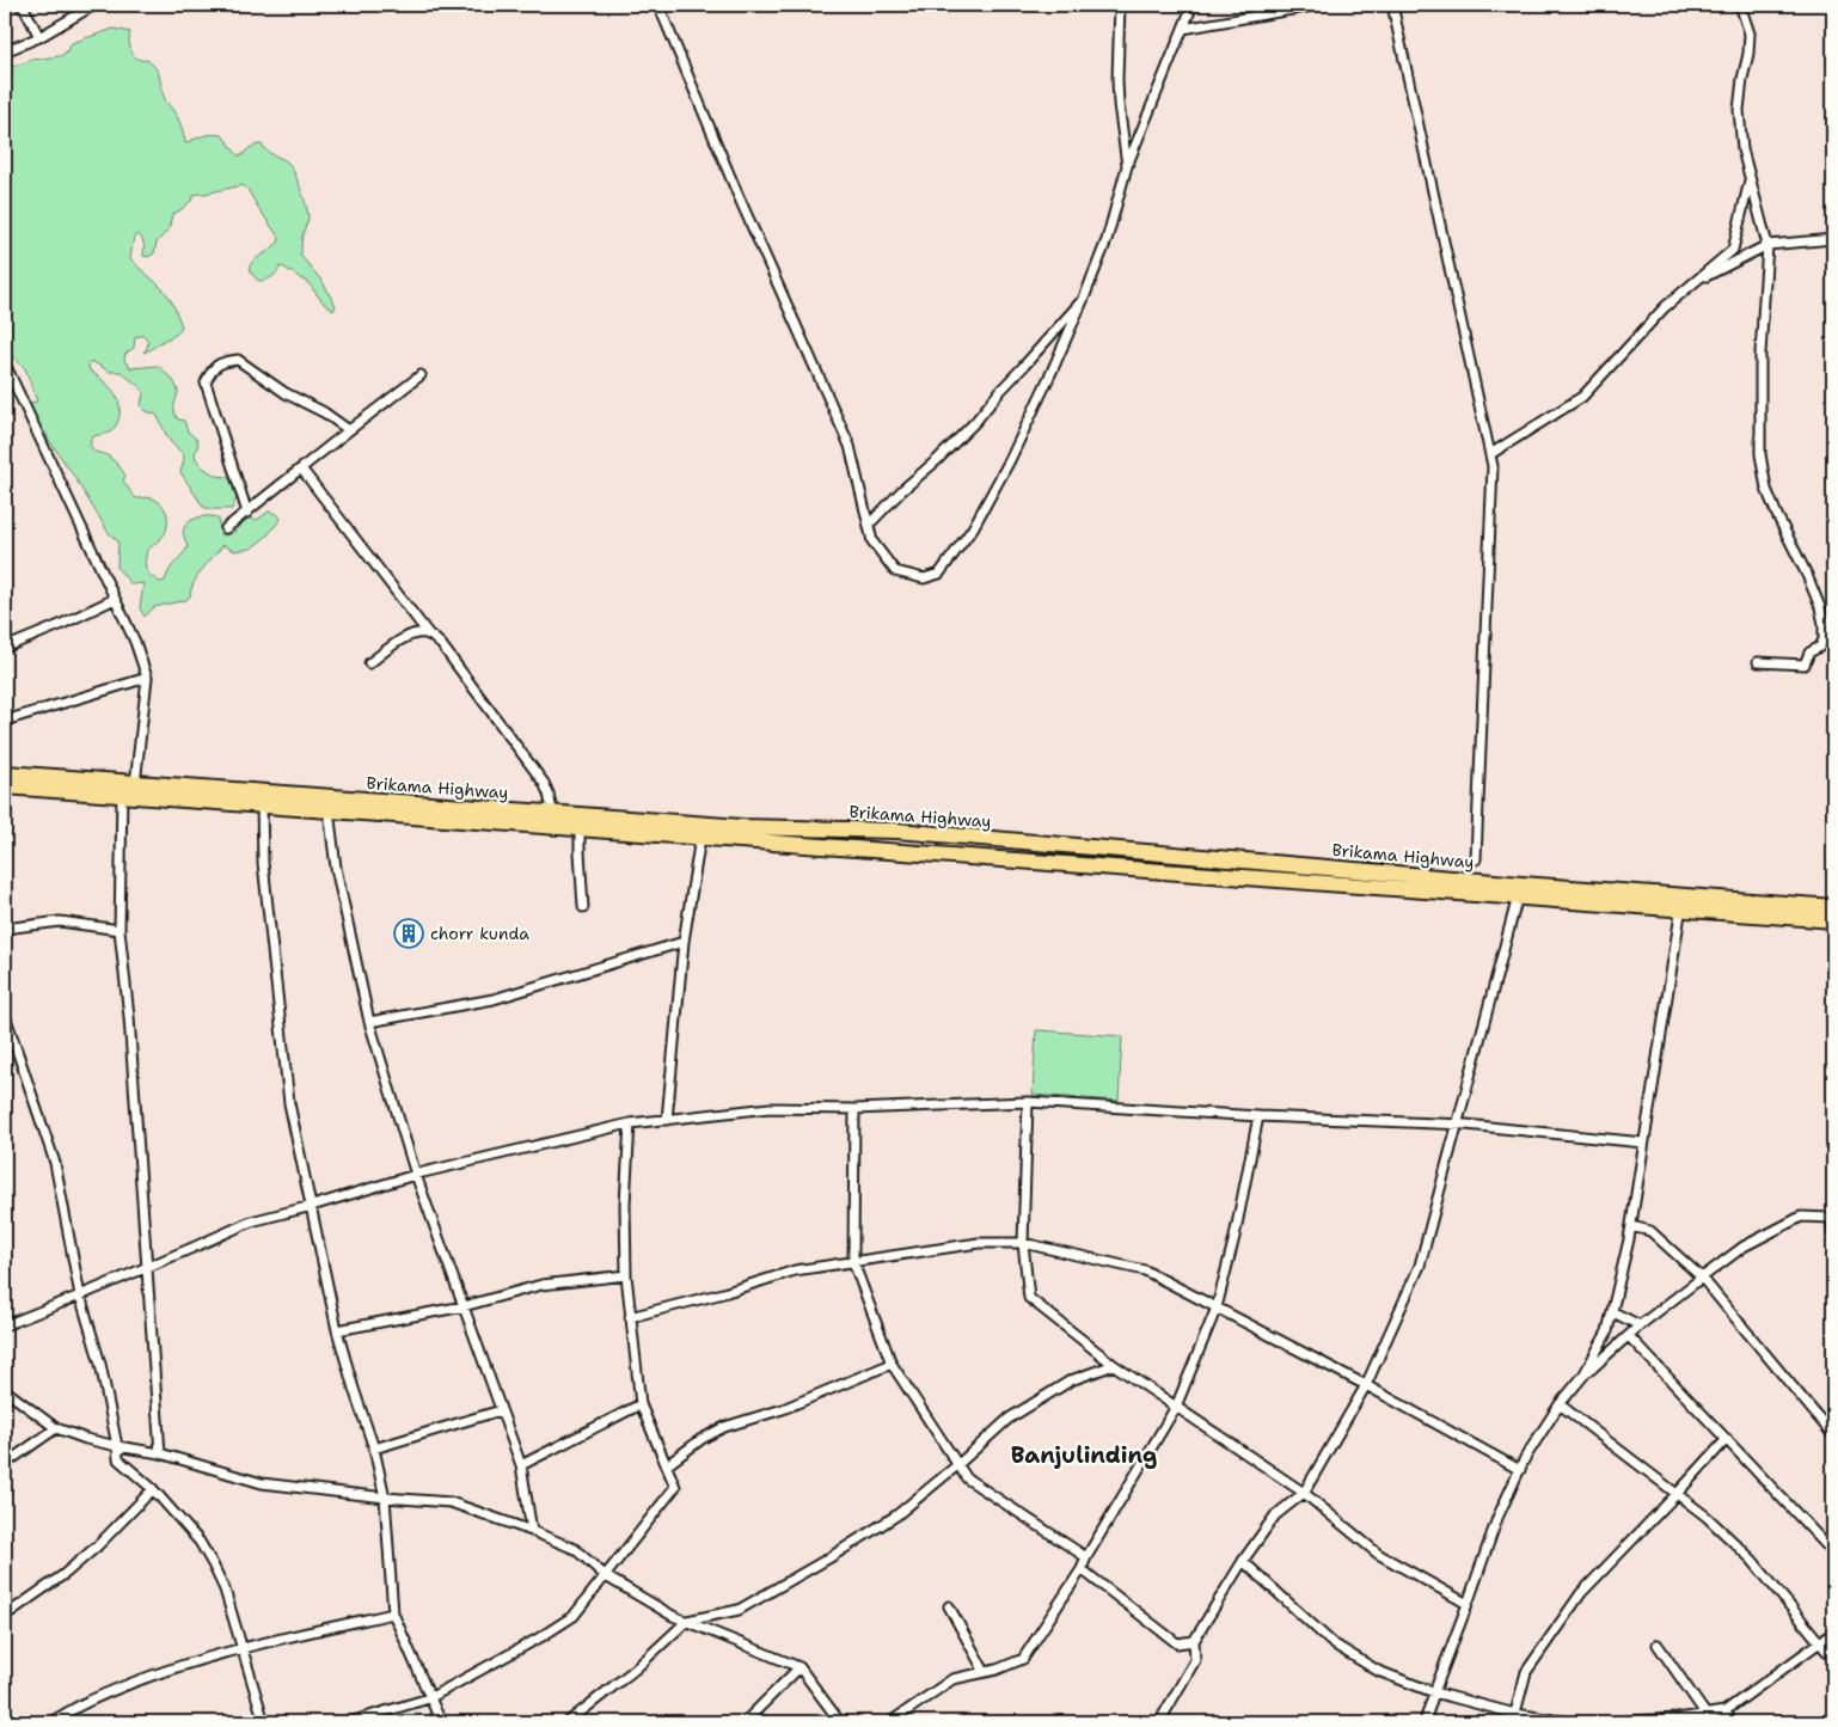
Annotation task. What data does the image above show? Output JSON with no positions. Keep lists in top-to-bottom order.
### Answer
{
  "streets": {
    "highway": ["Brikama Highway"]
  },
  "districts": ["Banjulinding"],
  "places": {
    "building": ["chorr kunda"]
  }
}
